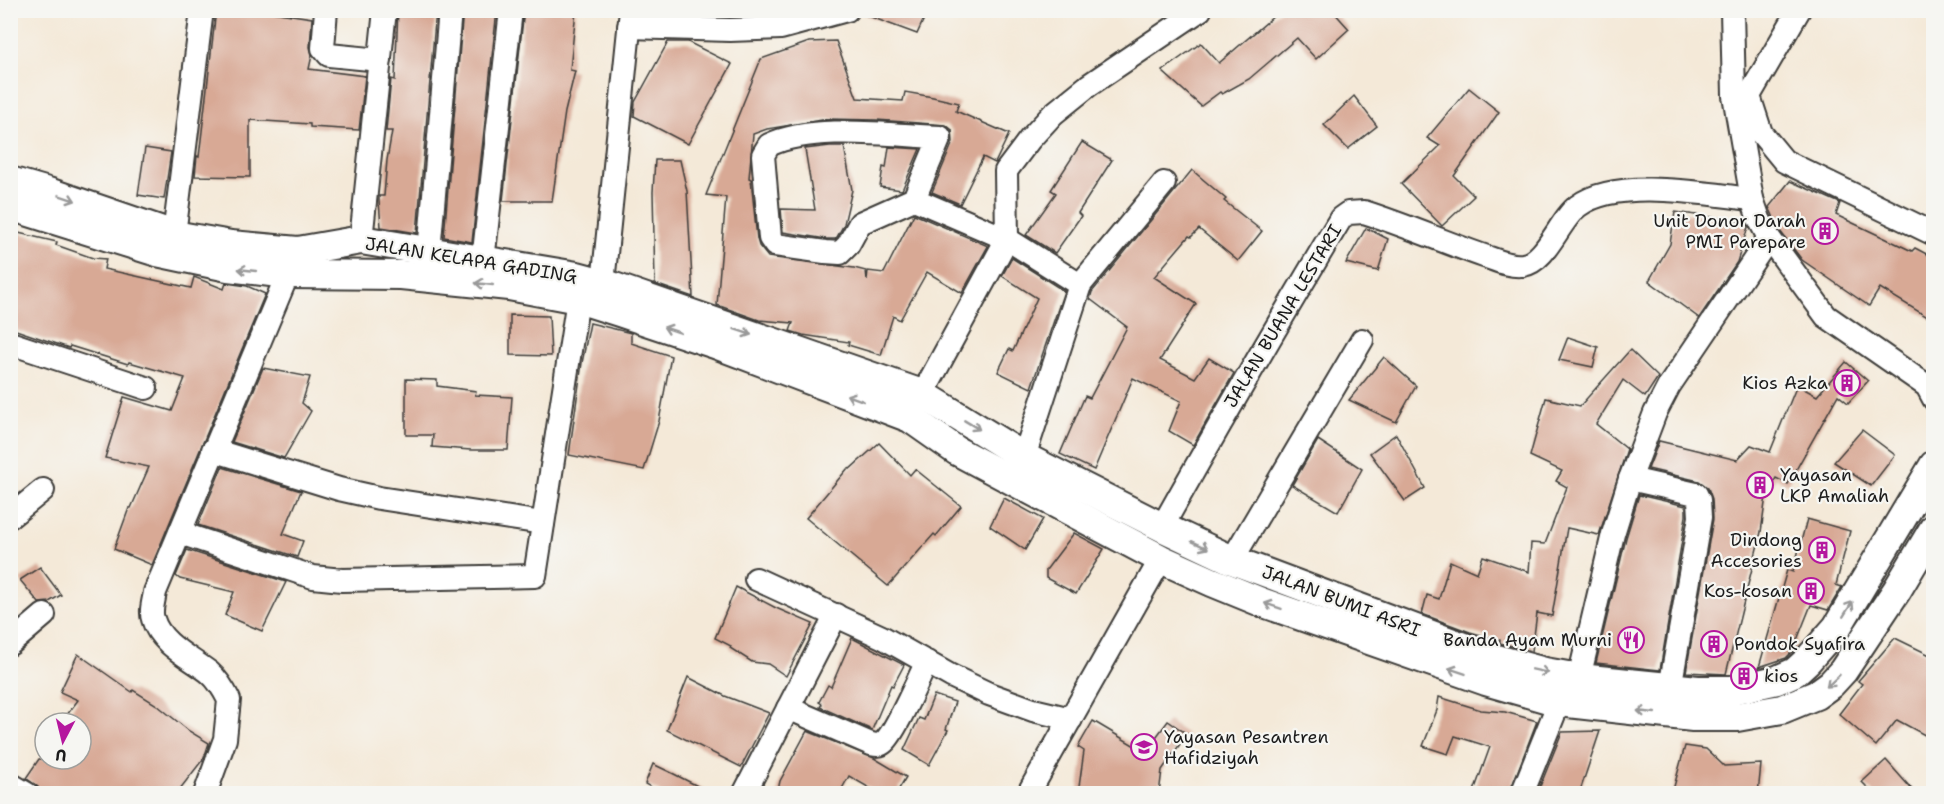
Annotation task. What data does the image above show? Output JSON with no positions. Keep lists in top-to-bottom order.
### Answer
{
  "streets": {
    "street": ["JALAN KELAPA GADING", "JALAN BUANA LESTARI", "JALAN BUMI ASRI"]
  },
  "crossings": [
    ["JALAN KELAPA GADING", "JALAN BUMI ASRI"],
    ["JALAN BUANA LESTARI", "JALAN BUMI ASRI"]
  ],
  "places": {
    "building": [
      "Unit Donor Darah PMI Parepare",
      "Kios Azka",
      "Yayasan LKP Amaliah",
      "Dindong Accesories",
      "Kos-kosan",
      "Pondok Syafira",
      "kios"
    ],
    "restaurant": ["Banda Ayam Murni"],
    "school or university": ["Yayasan Pesantren Hafidziyah"]
  },
  "north": "bottom"
}
